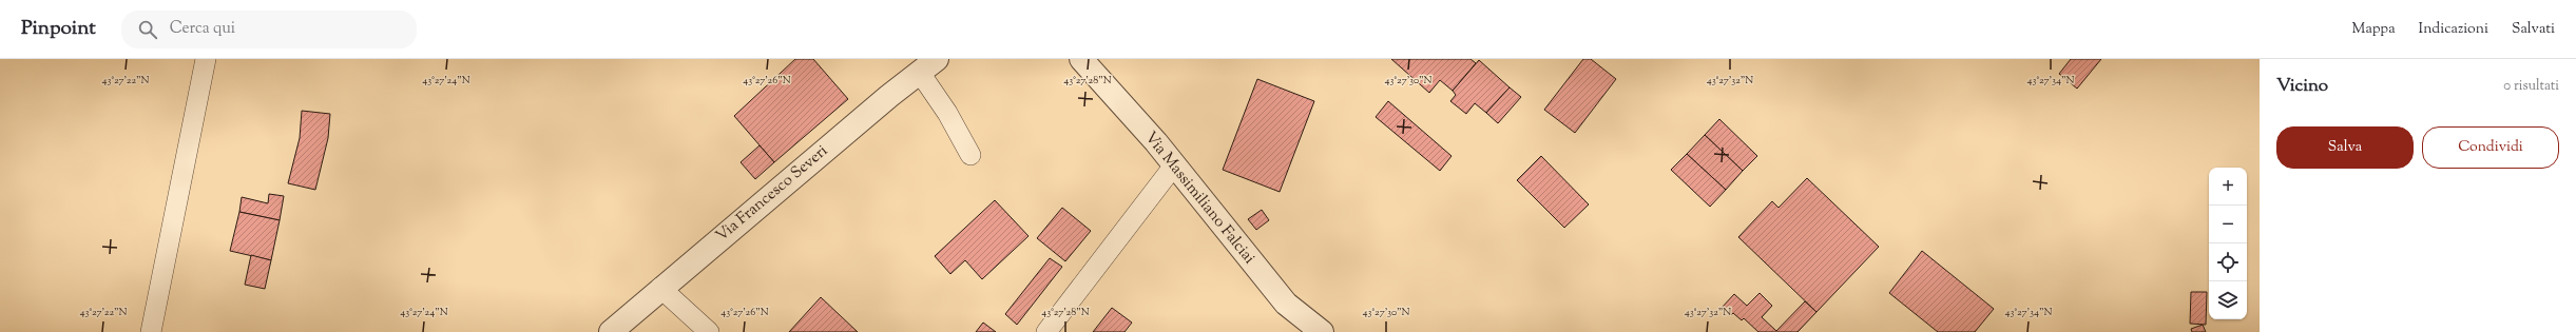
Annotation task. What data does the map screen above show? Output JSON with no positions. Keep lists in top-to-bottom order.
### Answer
{
  "streets": {
    "street": ["Via Francesco Severi", "Via Massimiliano Falciai"]
  },
  "page": {
    "header": "Pinpoint",
    "search": "Cerca qui",
    "nav": ["Mappa", "Indicazioni", "Salvati"],
    "heading": ["Vicino", "0 risultati"],
    "buttons": ["Salva", "Condividi"],
    "map_buttons": ["+", "−"]
  },
  "coordinates": [
    "43°27'22\"N",
    "43°27'24\"N",
    "43°27'26\"N",
    "43°27'28\"N",
    "43°27'30\"N",
    "43°27'32\"N",
    "43°27'34\"N"
  ]
}
